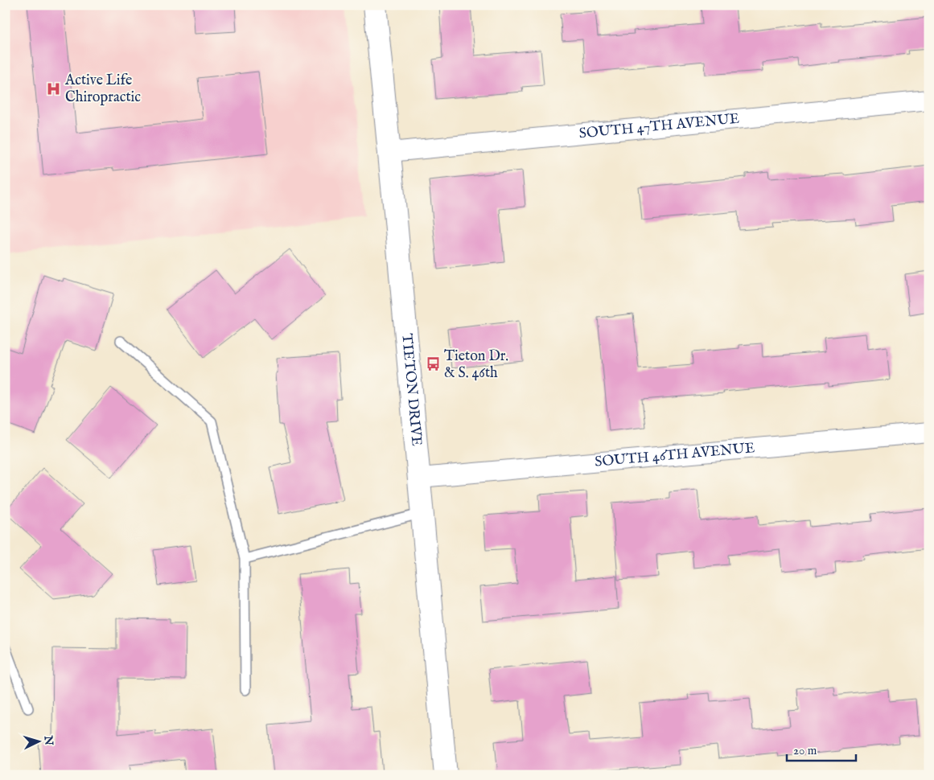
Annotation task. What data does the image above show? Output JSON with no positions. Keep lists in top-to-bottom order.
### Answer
{
  "streets": {
    "main road": ["TIETON DRIVE"],
    "street": ["SOUTH 47TH AVENUE", "SOUTH 46TH AVENUE"]
  },
  "crossings": [
    ["SOUTH 47TH AVENUE", "TIETON DRIVE"],
    ["TIETON DRIVE", "SOUTH 46TH AVENUE"]
  ],
  "places": {
    "hospital": ["Active Life Chiropractic"],
    "bus stop": ["Tieton Dr. & S. 46th"]
  },
  "scale_bar": "20 m",
  "north": "right"
}
